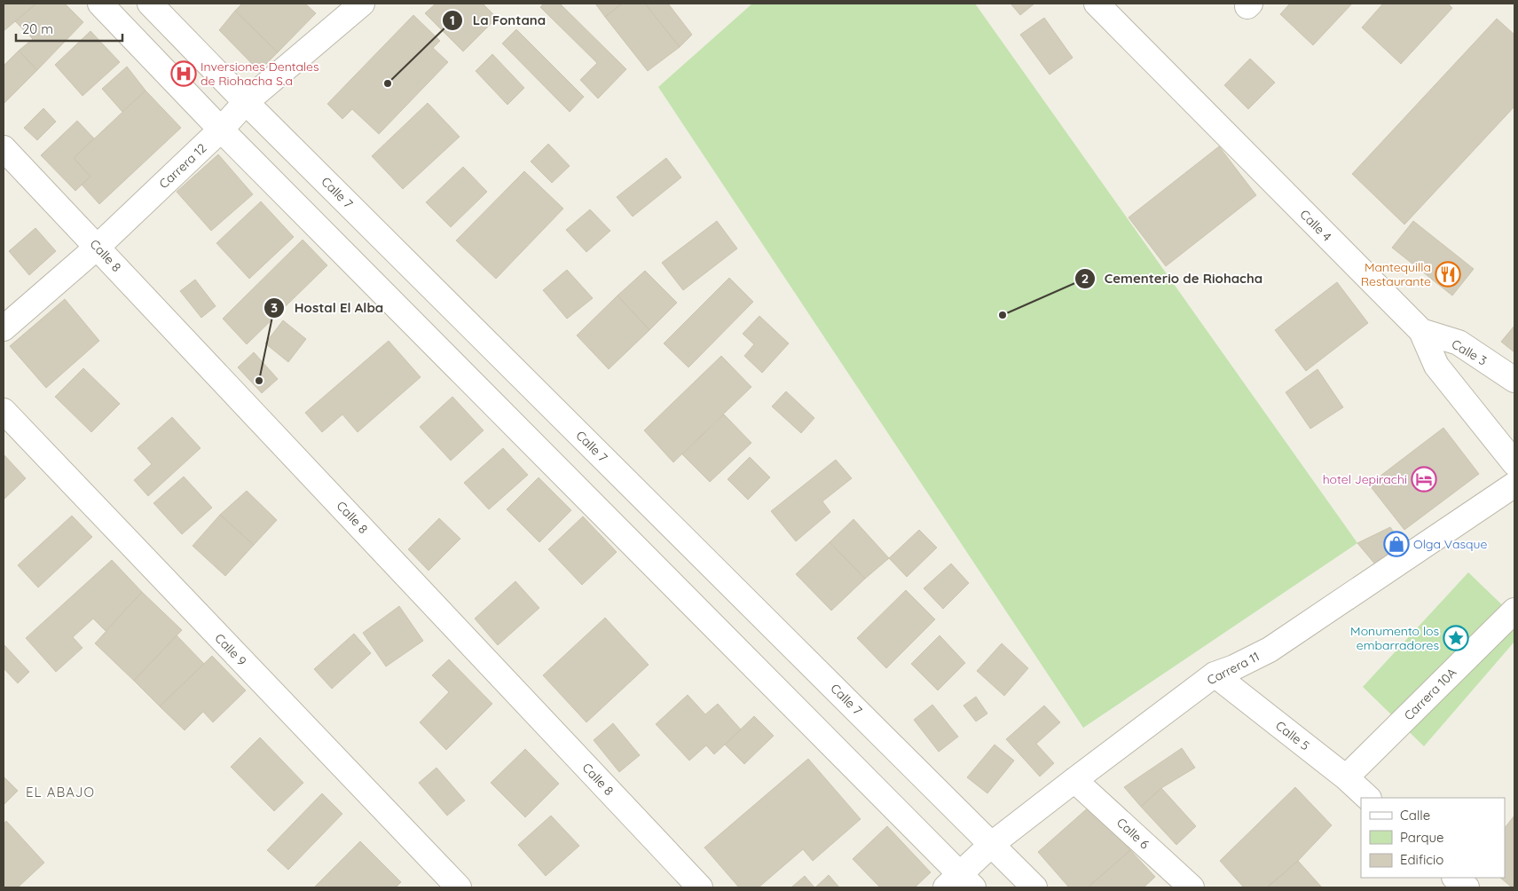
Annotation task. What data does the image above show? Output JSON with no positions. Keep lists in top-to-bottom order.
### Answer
{
  "streets": {
    "street": [
      "Carrera 12",
      "Calle 7",
      "Calle 4",
      "Calle 8",
      "Calle 3",
      "Calle 9",
      "Carrera 11",
      "Carrera 10A",
      "Calle 5",
      "Calle 6"
    ]
  },
  "crossings": [
    ["Carrera 12", "Calle 7"],
    ["Carrera 12", "Calle 8"],
    ["Calle 7", "Carrera 11"],
    ["Calle 4", "Calle 3"],
    ["Carrera 11", "Calle 5"],
    ["Carrera 11", "Calle 6"],
    ["Carrera 10A", "Calle 5"]
  ],
  "districts": ["EL ABAJO"],
  "places": {
    "hospital": ["Inversiones Dentales de Riohacha S.a"],
    "other": ["La Fontana", "Cementerio de Riohacha", "Hostal El Alba"],
    "restaurant": ["Mantequilla Restaurante"],
    "hotel": ["hotel Jepirachi"],
    "shop": ["Olga Vasque"],
    "place": ["Monumento los embarradores"]
  },
  "legend": ["Calle", "Parque", "Edificio"],
  "scale_bar": "20 m"
}
